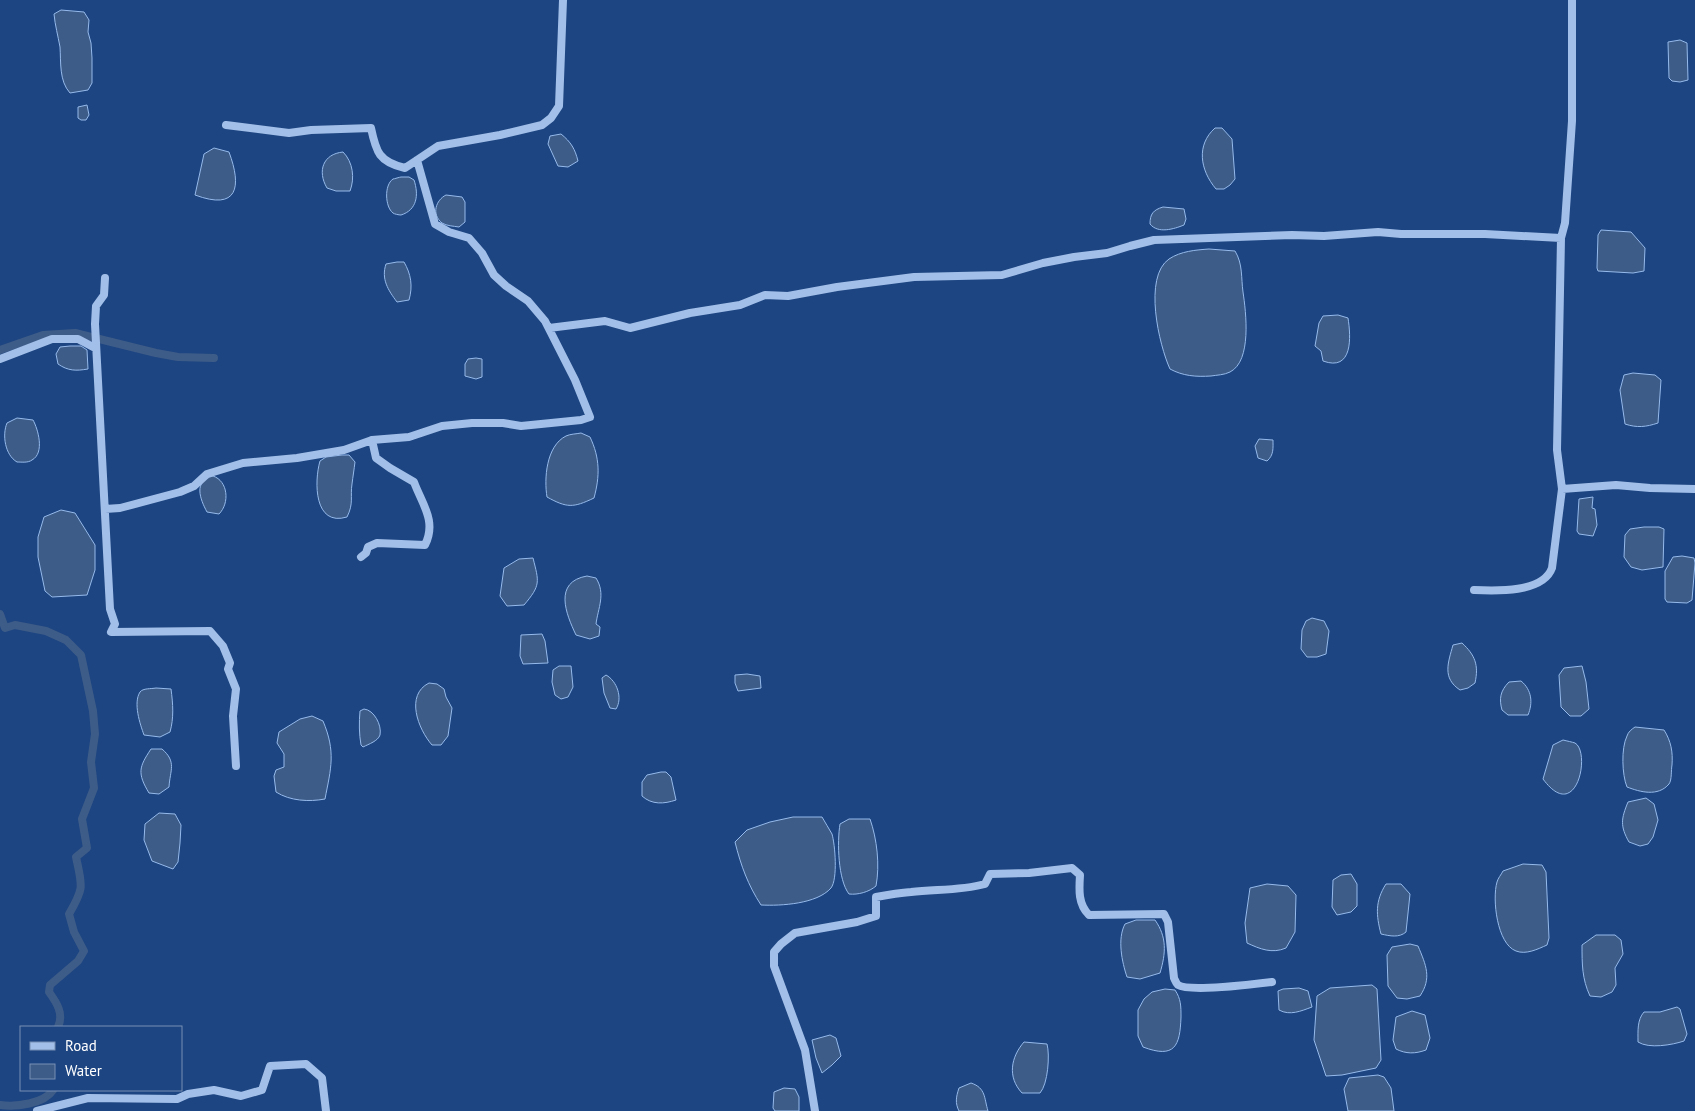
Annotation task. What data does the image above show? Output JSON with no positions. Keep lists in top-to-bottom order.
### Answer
{
  "legend": ["Road", "Water"]
}
